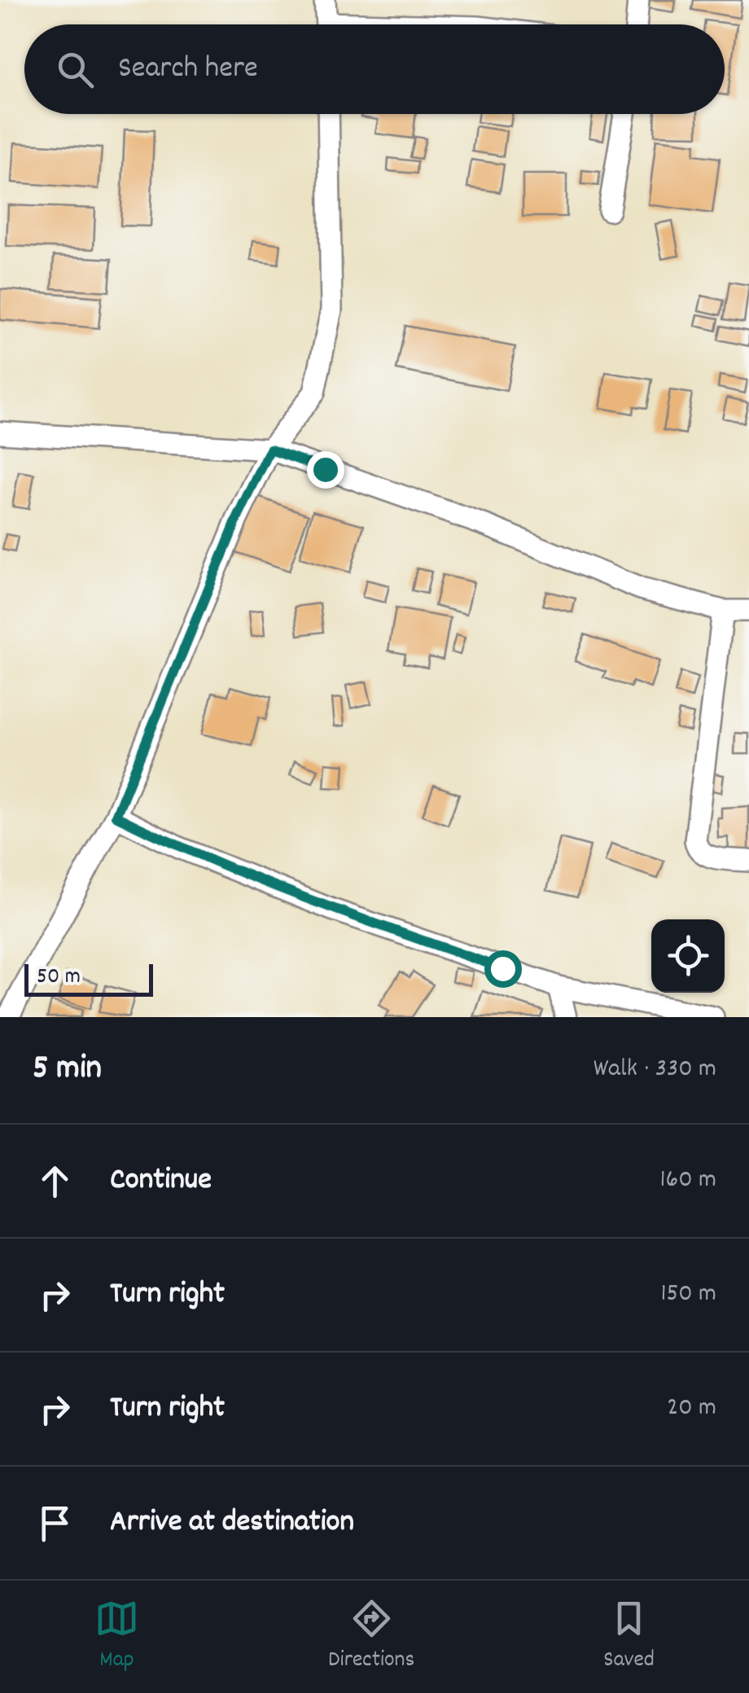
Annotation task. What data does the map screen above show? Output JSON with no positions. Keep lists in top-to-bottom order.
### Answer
{
  "scale_bar": "50 m",
  "page": {
    "search": "Search here",
    "scale": "50 m",
    "heading": ["5 min", "Walk · 330 m"],
    "list": [
      ["Continue", "160 m"],
      ["Turn right", "150 m"],
      ["Turn right", "20 m"],
      "Arrive at destination"
    ],
    "nav": ["Map", "Directions", "Saved"]
  }
}
